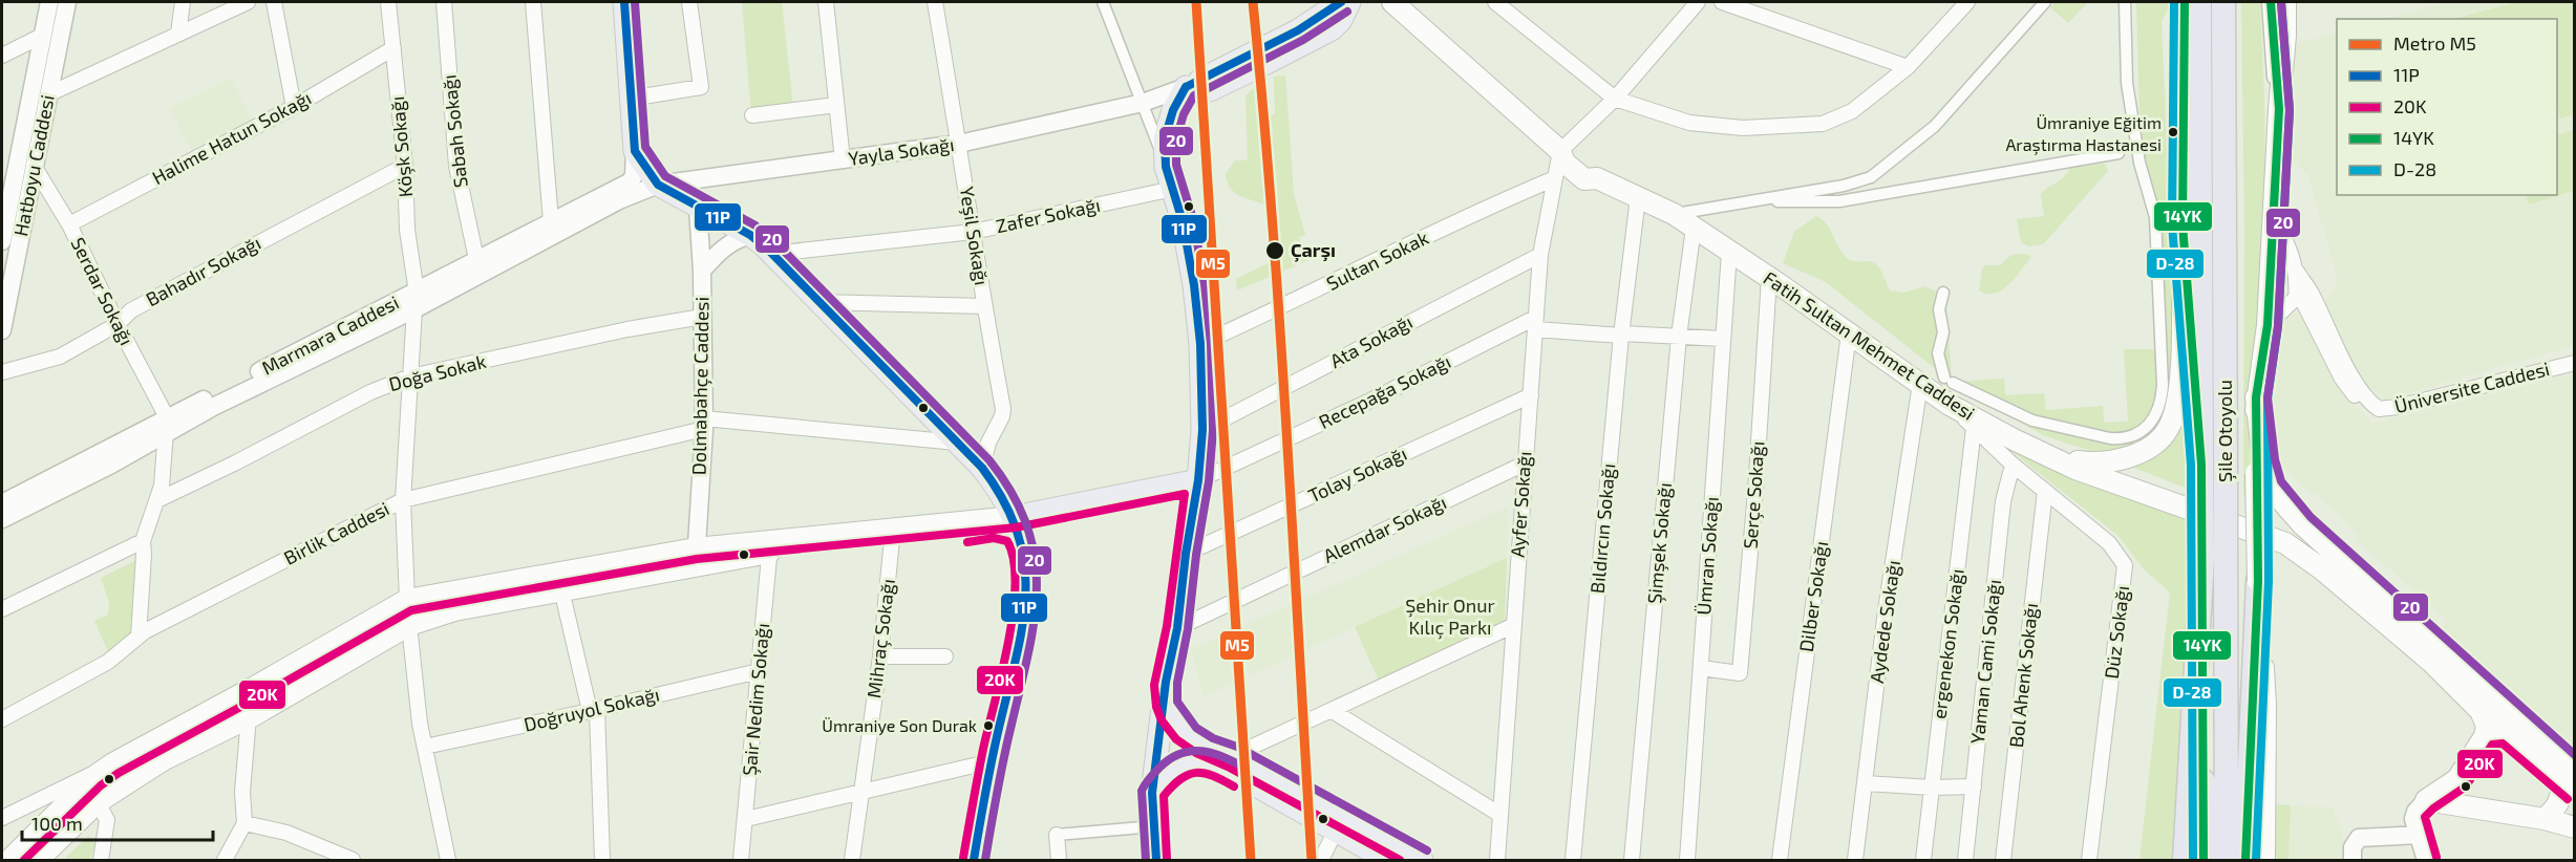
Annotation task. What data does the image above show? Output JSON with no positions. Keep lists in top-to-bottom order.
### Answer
{
  "streets": {
    "highway": ["Şile Otoyolu"],
    "main road": ["Fatih Sultan Mehmet Caddesi"],
    "street": [
      "Sabah Sokağı",
      "Halime Hatun Sokağı",
      "Köşk Sokağı",
      "Yayla Sokağı",
      "Hatboyu Caddesi",
      "Zafer Sokağı",
      "Yeşil Sokağı",
      "Sultan Sokak",
      "Bahadır Sokağı",
      "Serdar Sokağı",
      "Marmara Caddesi",
      "Ata Sokağı",
      "Doğa Sokak",
      "Dolmabahçe Caddesi",
      "Üniversite Caddesi",
      "Recepağa Sokağı",
      "Tolay Sokağı",
      "Serçe Sokağı",
      "Ayfer Sokağı",
      "Bıldırcın Sokağı",
      "Alemdar Sokağı",
      "Birlik Caddesi",
      "Şimşek Sokağı",
      "Ümran Sokağı",
      "Dilber Sokağı",
      "Aydede Sokağı",
      "Düz Sokağı",
      "Mihraç Sokağı",
      "ergenekon Sokağı",
      "Yaman Cami Sokağı",
      "Bol Ahenk Sokağı",
      "Şair Nedim Sokağı",
      "Doğruyol Sokağı"
    ]
  },
  "crossings": [
    ["Sabah Sokağı", "Marmara Caddesi"],
    ["Halime Hatun Sokağı", "Köşk Sokağı"],
    ["Halime Hatun Sokağı", "Serdar Sokağı"],
    ["Köşk Sokağı", "Bahadır Sokağı"],
    ["Köşk Sokağı", "Marmara Caddesi"],
    ["Köşk Sokağı", "Doğa Sokak"],
    ["Köşk Sokağı", "Birlik Caddesi"],
    ["Yayla Sokağı", "Yeşil Sokağı"],
    ["Yayla Sokağı", "Marmara Caddesi"],
    ["Hatboyu Caddesi", "Serdar Sokağı"],
    ["Zafer Sokağı", "Yeşil Sokağı"],
    ["Sultan Sokak", "Ayfer Sokağı"],
    ["Bahadır Sokağı", "Serdar Sokağı"],
    ["Serdar Sokağı", "Marmara Caddesi"],
    ["Ata Sokağı", "Ayfer Sokağı"],
    ["Fatih Sultan Mehmet Caddesi", "Serçe Sokağı"],
    ["Fatih Sultan Mehmet Caddesi", "Ayfer Sokağı"],
    ["Fatih Sultan Mehmet Caddesi", "Bıldırcın Sokağı"],
    ["Fatih Sultan Mehmet Caddesi", "Şimşek Sokağı"],
    ["Fatih Sultan Mehmet Caddesi", "Ümran Sokağı"],
    ["Fatih Sultan Mehmet Caddesi", "Dilber Sokağı"],
    ["Fatih Sultan Mehmet Caddesi", "Aydede Sokağı"],
    ["Fatih Sultan Mehmet Caddesi", "Düz Sokağı"],
    ["Doğa Sokak", "Dolmabahçe Caddesi"],
    ["Dolmabahçe Caddesi", "Birlik Caddesi"],
    ["Recepağa Sokağı", "Ayfer Sokağı"],
    ["Tolay Sokağı", "Ayfer Sokağı"],
    ["Serçe Sokağı", "Ümran Sokağı"],
    ["Ayfer Sokağı", "Alemdar Sokağı"],
    ["Düz Sokağı", "ergenekon Sokağı"],
    ["Düz Sokağı", "Yaman Cami Sokağı"],
    ["Düz Sokağı", "Bol Ahenk Sokağı"],
    ["Şair Nedim Sokağı", "Doğruyol Sokağı"]
  ],
  "parks": ["Şehir Onur Kılıç Parkı"],
  "places": ["Ümraniye Eğitim Araştırma Hastanesi", "Çarşı", "Ümraniye Son Durak"],
  "lines": [
    "metro line M5",
    "transit line 11P",
    "transit line 14YK",
    "transit line D-28",
    "transit line 20",
    "transit line 20K"
  ],
  "legend": [
    "Metro M5",
    "11P",
    "20K",
    "14YK",
    "D-28"
  ],
  "scale_bar": "100 m"
}
